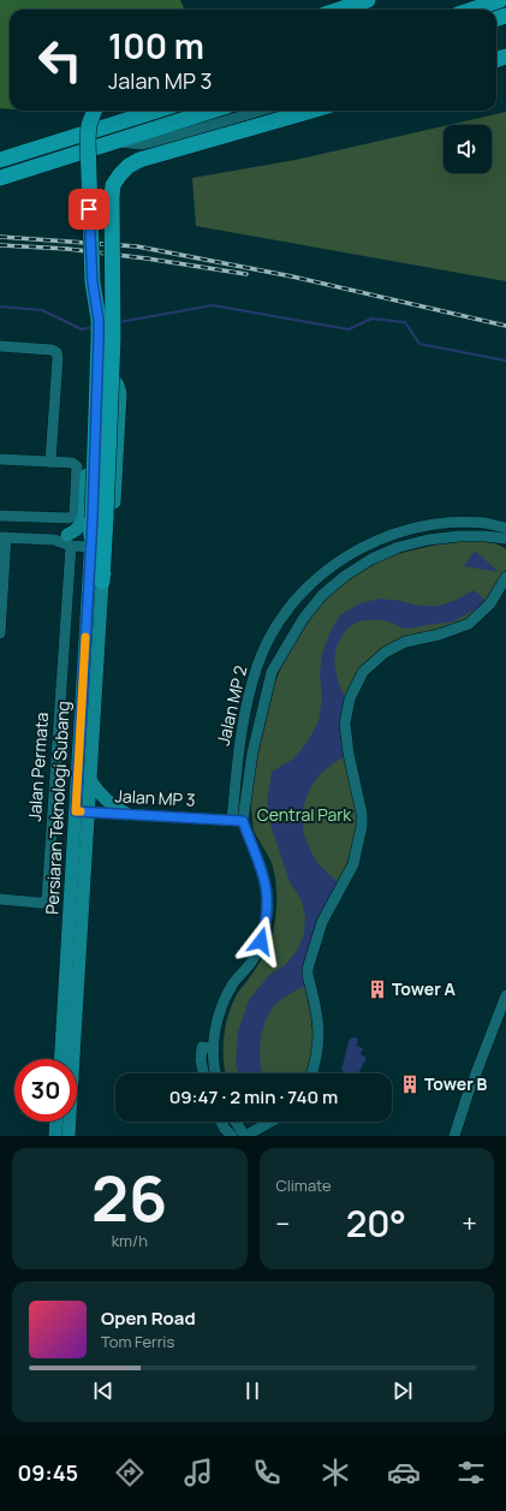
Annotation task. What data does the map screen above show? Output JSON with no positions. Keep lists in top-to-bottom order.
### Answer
{
  "streets": {
    "main road": ["Persiaran Teknologi Subang"],
    "street": ["Jalan MP 2", "Jalan Permata", "Jalan MP 3"]
  },
  "crossings": [
    ["Jalan MP 2", "Jalan MP 3"],
    ["Jalan MP 3", "Persiaran Teknologi Subang"]
  ],
  "parks": ["Central Park"],
  "places": {
    "building": ["Tower A", "Tower B"]
  },
  "page": {
    "turn": ["100 m", "Jalan MP 3"],
    "limit": "30",
    "trip": "09:47 · 2 min · 740 m",
    "tile": [
      ["26", "km/h"],
      "Climate"
    ],
    "heat": ["−", "20°", "+"],
    "song": ["Open Road", "Tom Ferris"],
    "tabs": "09:45"
  }
}
